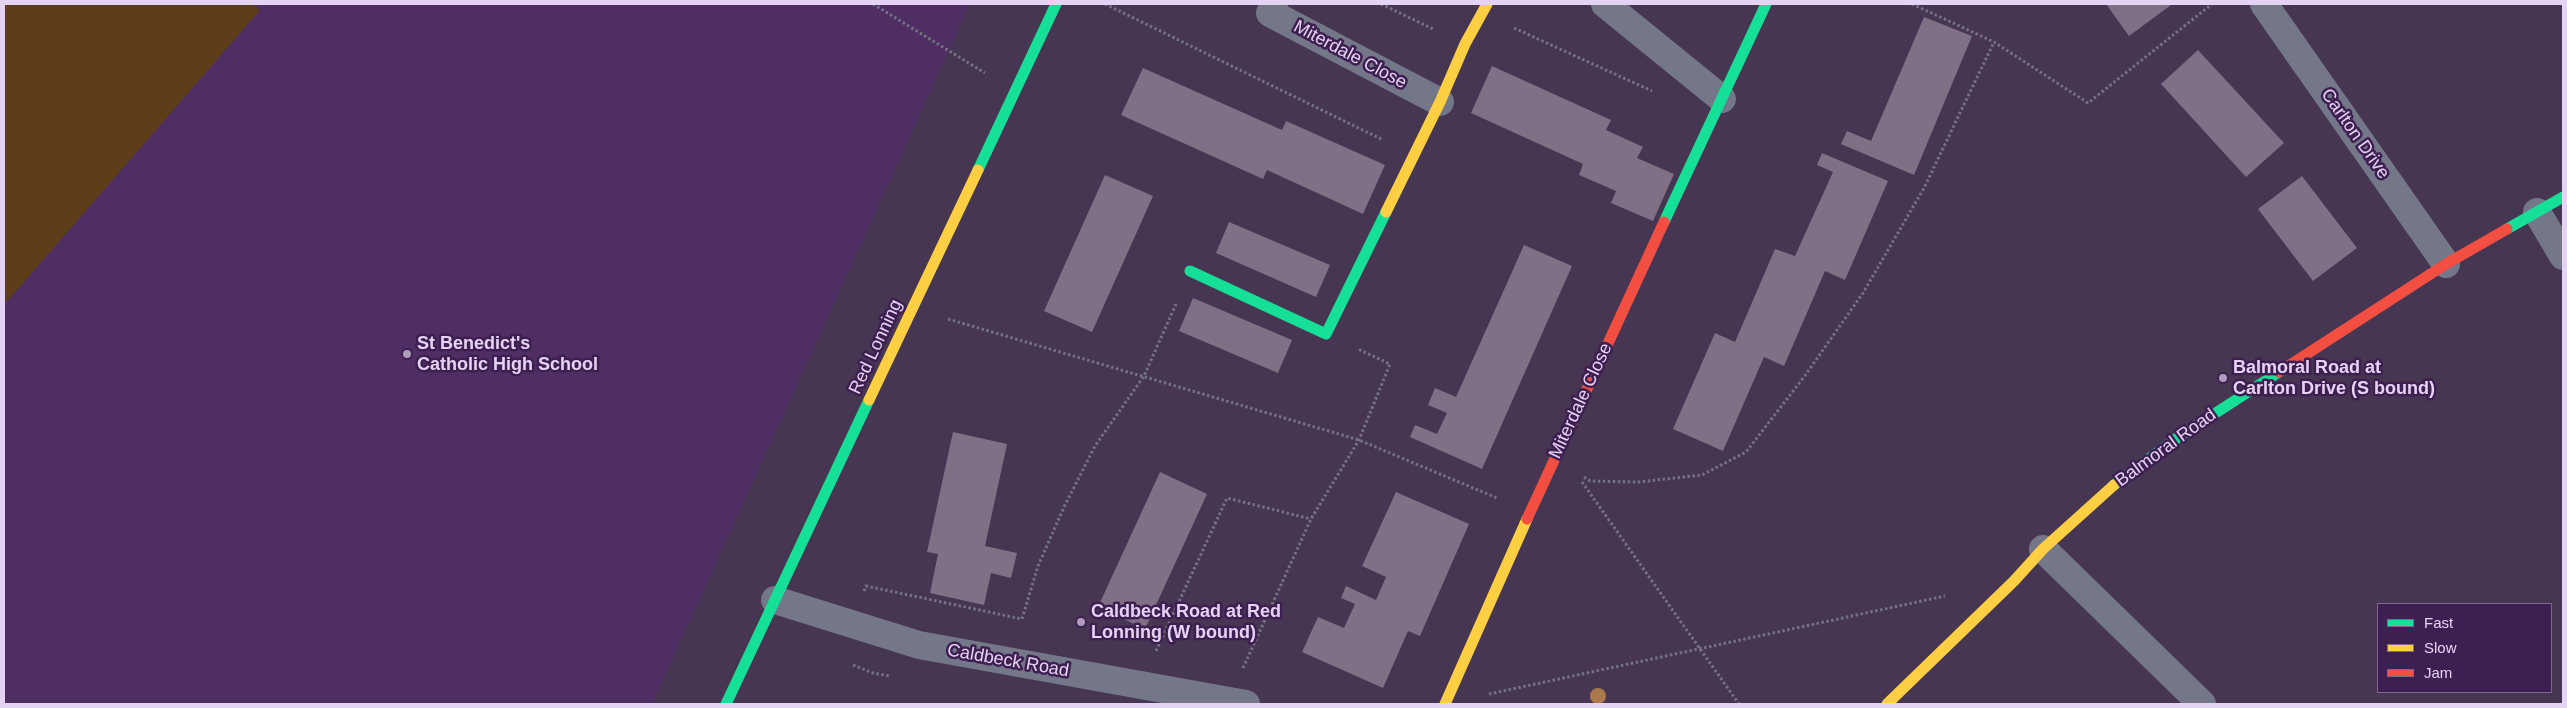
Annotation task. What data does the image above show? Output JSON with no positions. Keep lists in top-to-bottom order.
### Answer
{
  "streets": {
    "street": [
      "Miterdale Close",
      "Carlton Drive",
      "Red Lonning",
      "Balmoral Road",
      "Caldbeck Road"
    ]
  },
  "crossings": [
    ["Carlton Drive", "Balmoral Road"],
    ["Red Lonning", "Caldbeck Road"]
  ],
  "places": ["St Benedict's Catholic High School", "Balmoral Road at Carlton Drive (S bound)", "Caldbeck Road at Red Lonning (W bound)"],
  "legend": ["Fast", "Slow", "Jam"]
}
